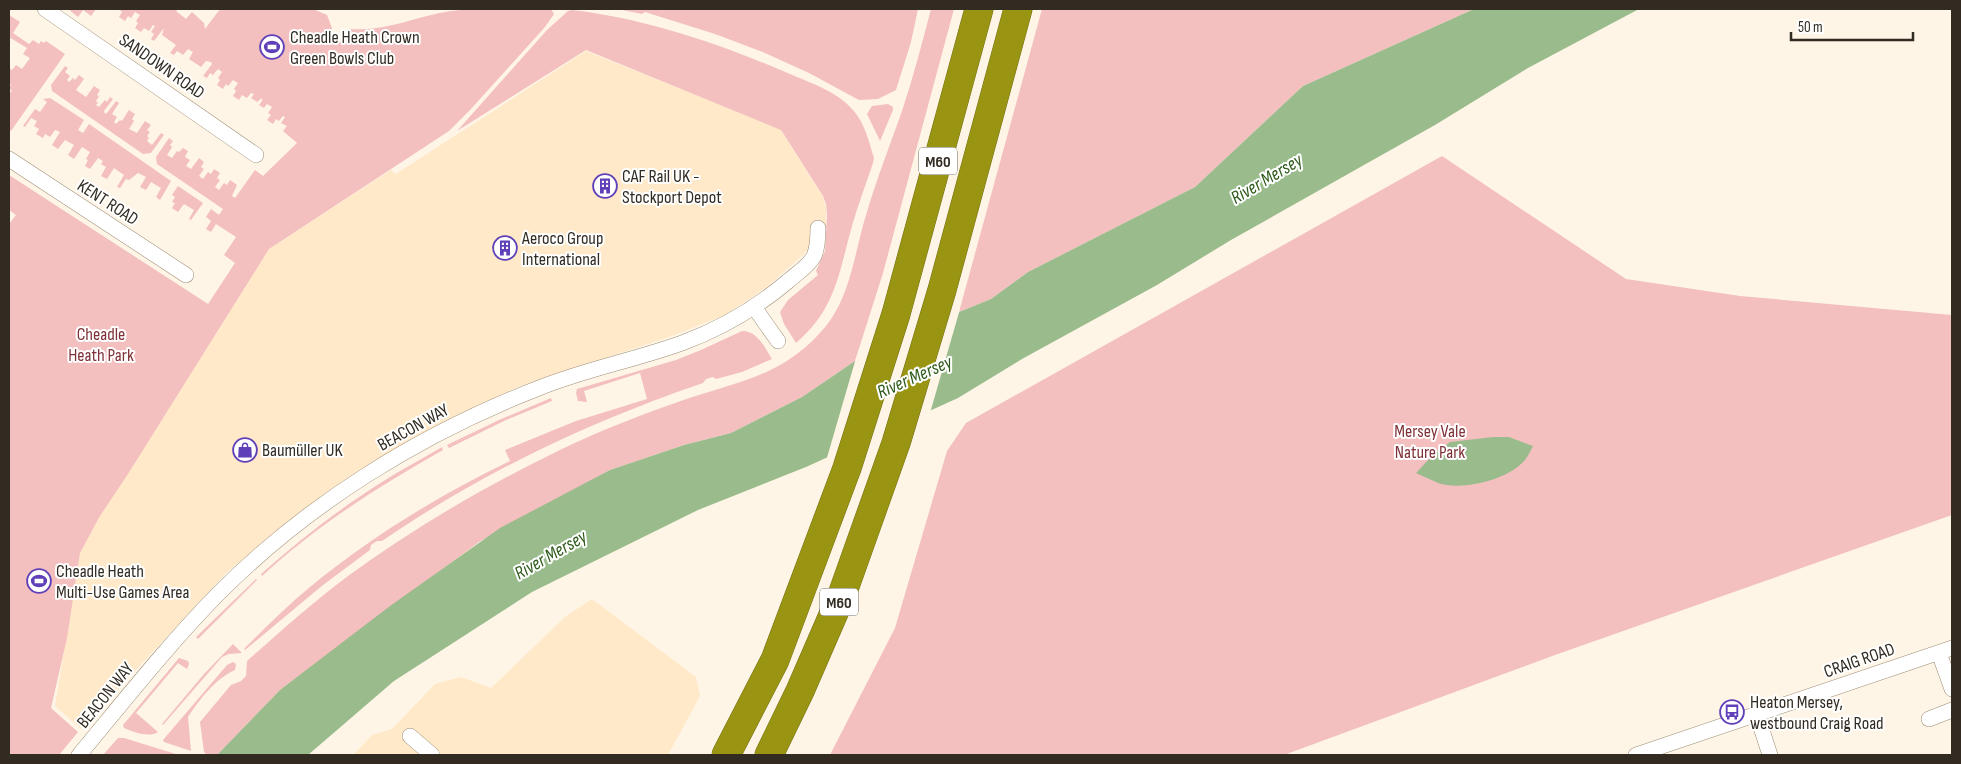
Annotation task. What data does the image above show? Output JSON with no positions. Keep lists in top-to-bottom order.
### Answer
{
  "streets": {
    "highway": ["M60"],
    "street": [
      "SANDOWN ROAD",
      "KENT ROAD",
      "BEACON WAY",
      "CRAIG ROAD"
    ]
  },
  "water": ["River Mersey"],
  "parks": ["Cheadle Heath Park", "Mersey Vale Nature Park"],
  "places": {
    "sports": ["Cheadle Heath Crown Green Bowls Club", "Cheadle Heath Multi-Use Games Area"],
    "building": ["CAF Rail UK - Stockport Depot", "Aeroco Group International"],
    "shop": ["Baumüller UK"],
    "bus stop": ["Heaton Mersey, westbound Craig Road"]
  },
  "scale_bar": "50 m"
}
